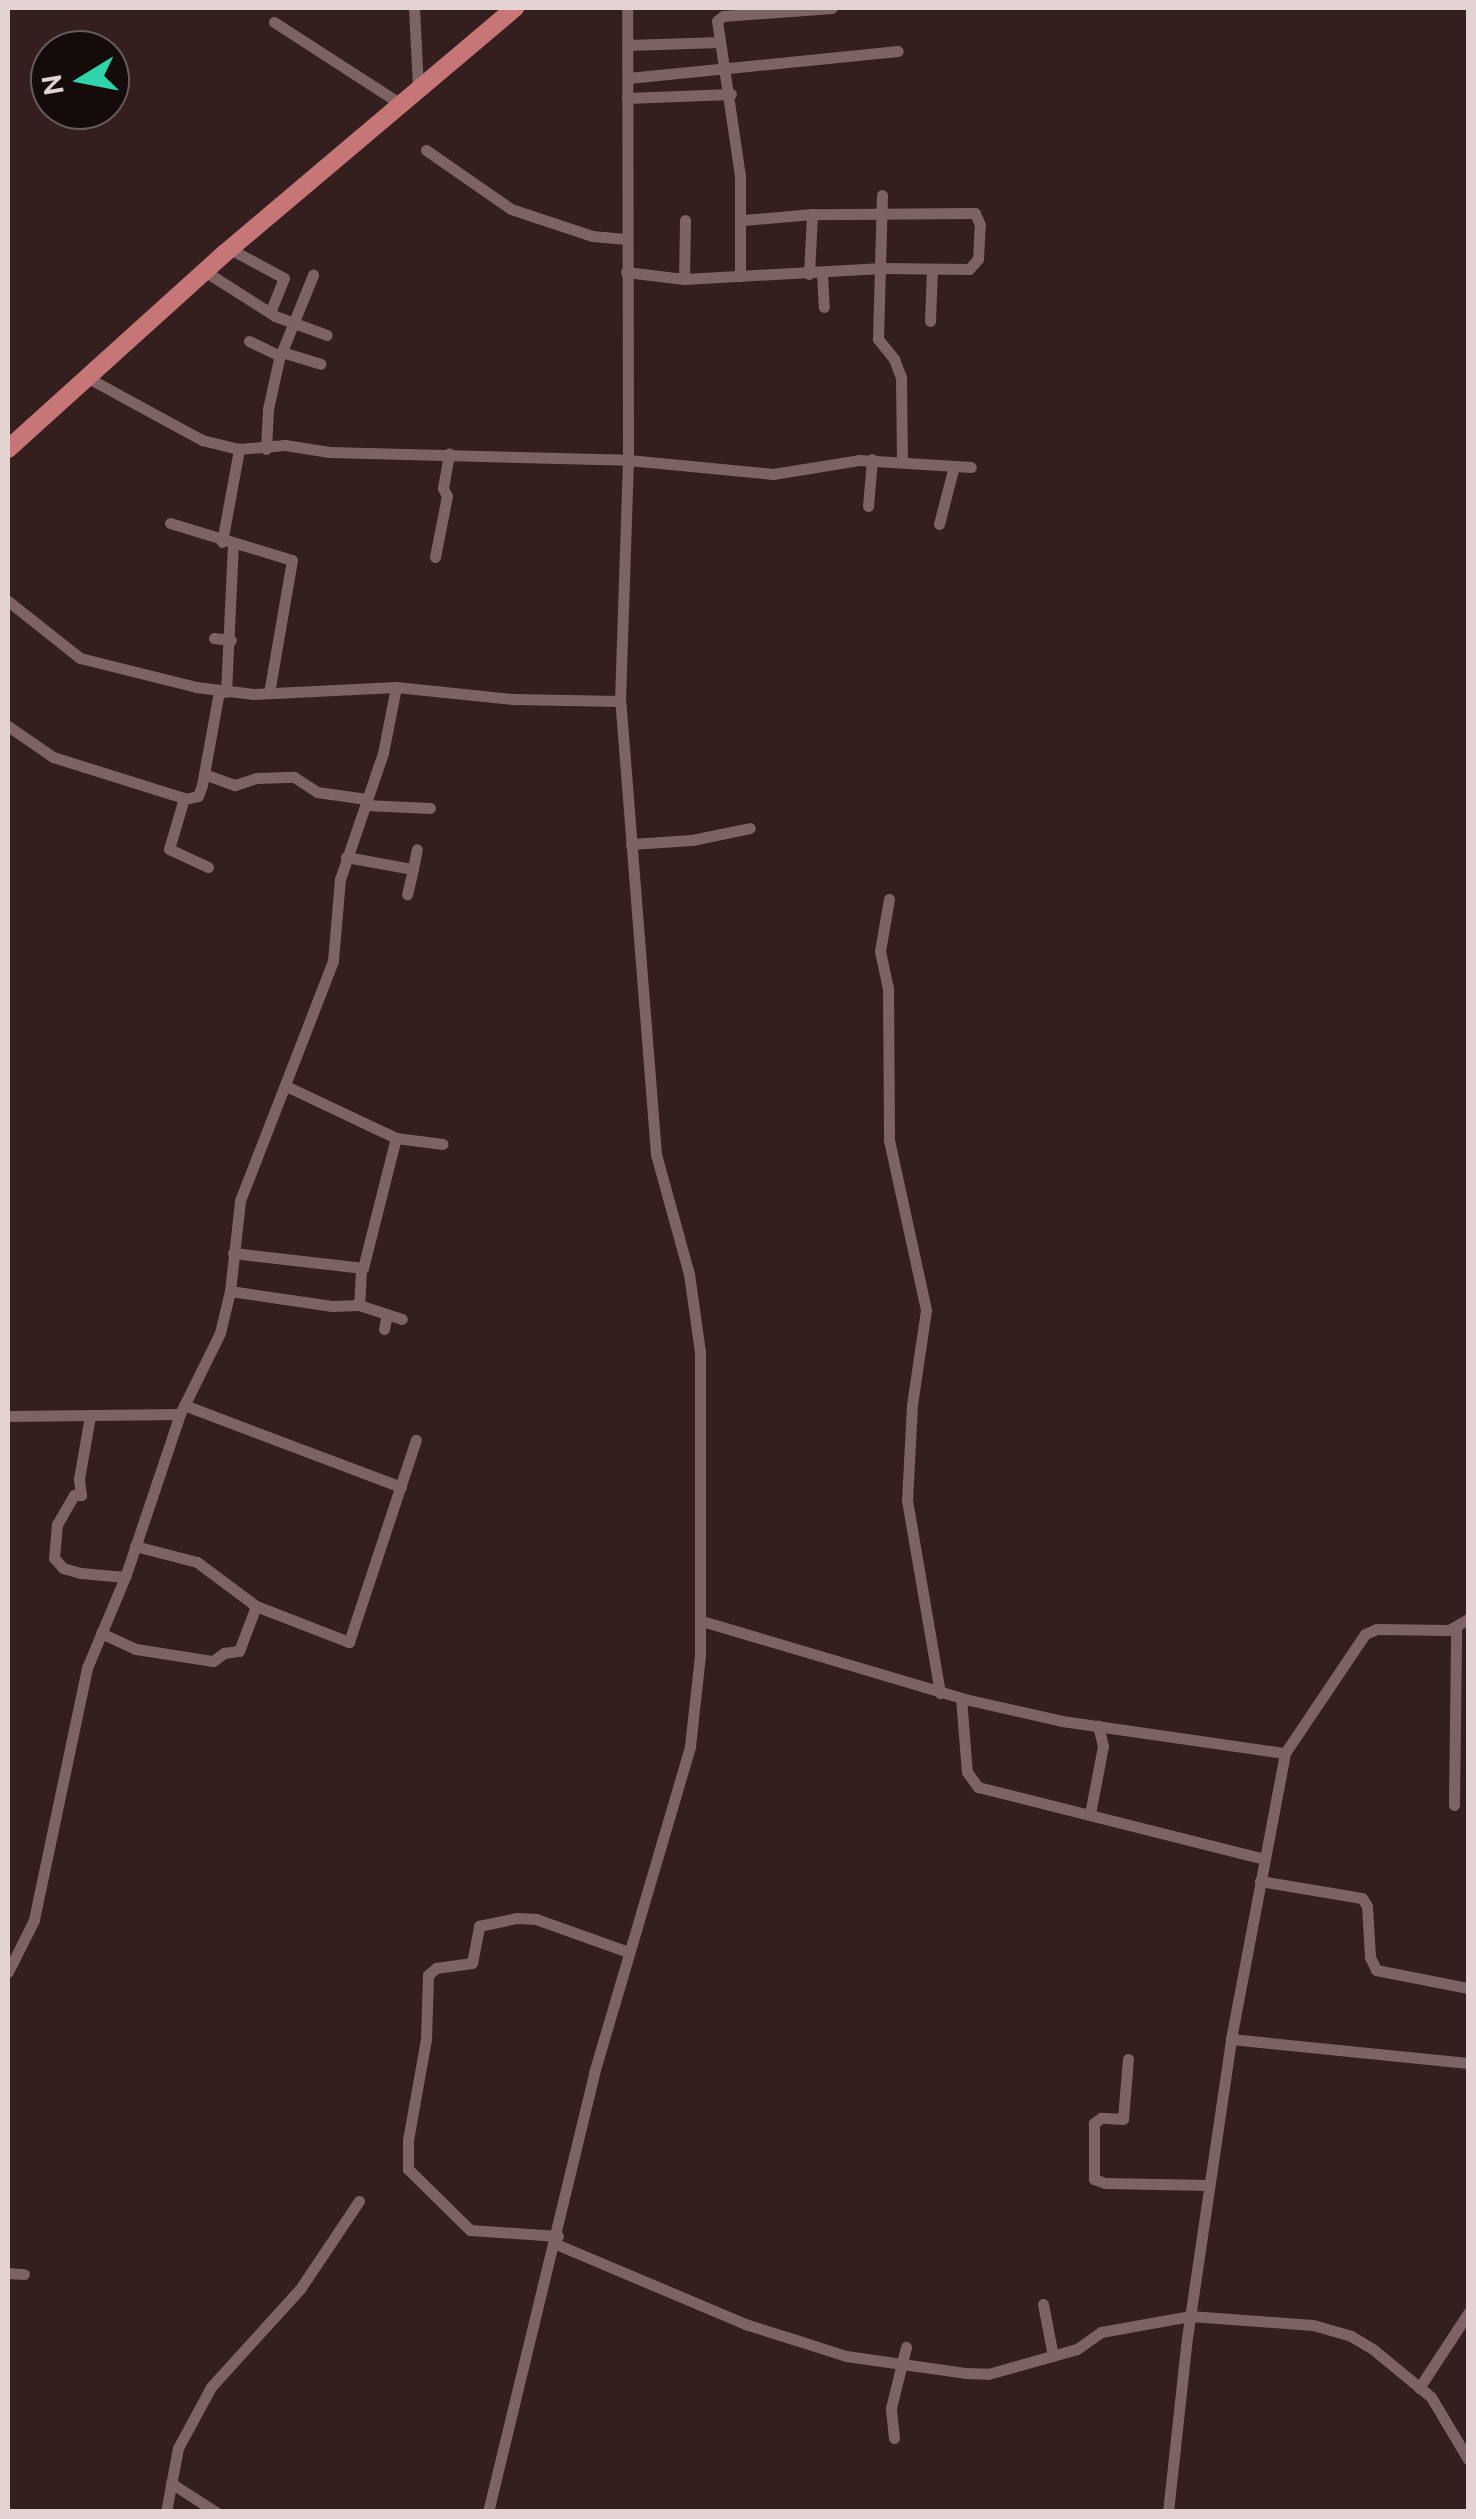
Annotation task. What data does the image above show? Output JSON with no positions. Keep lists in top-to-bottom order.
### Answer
{
  "north": "left"
}
